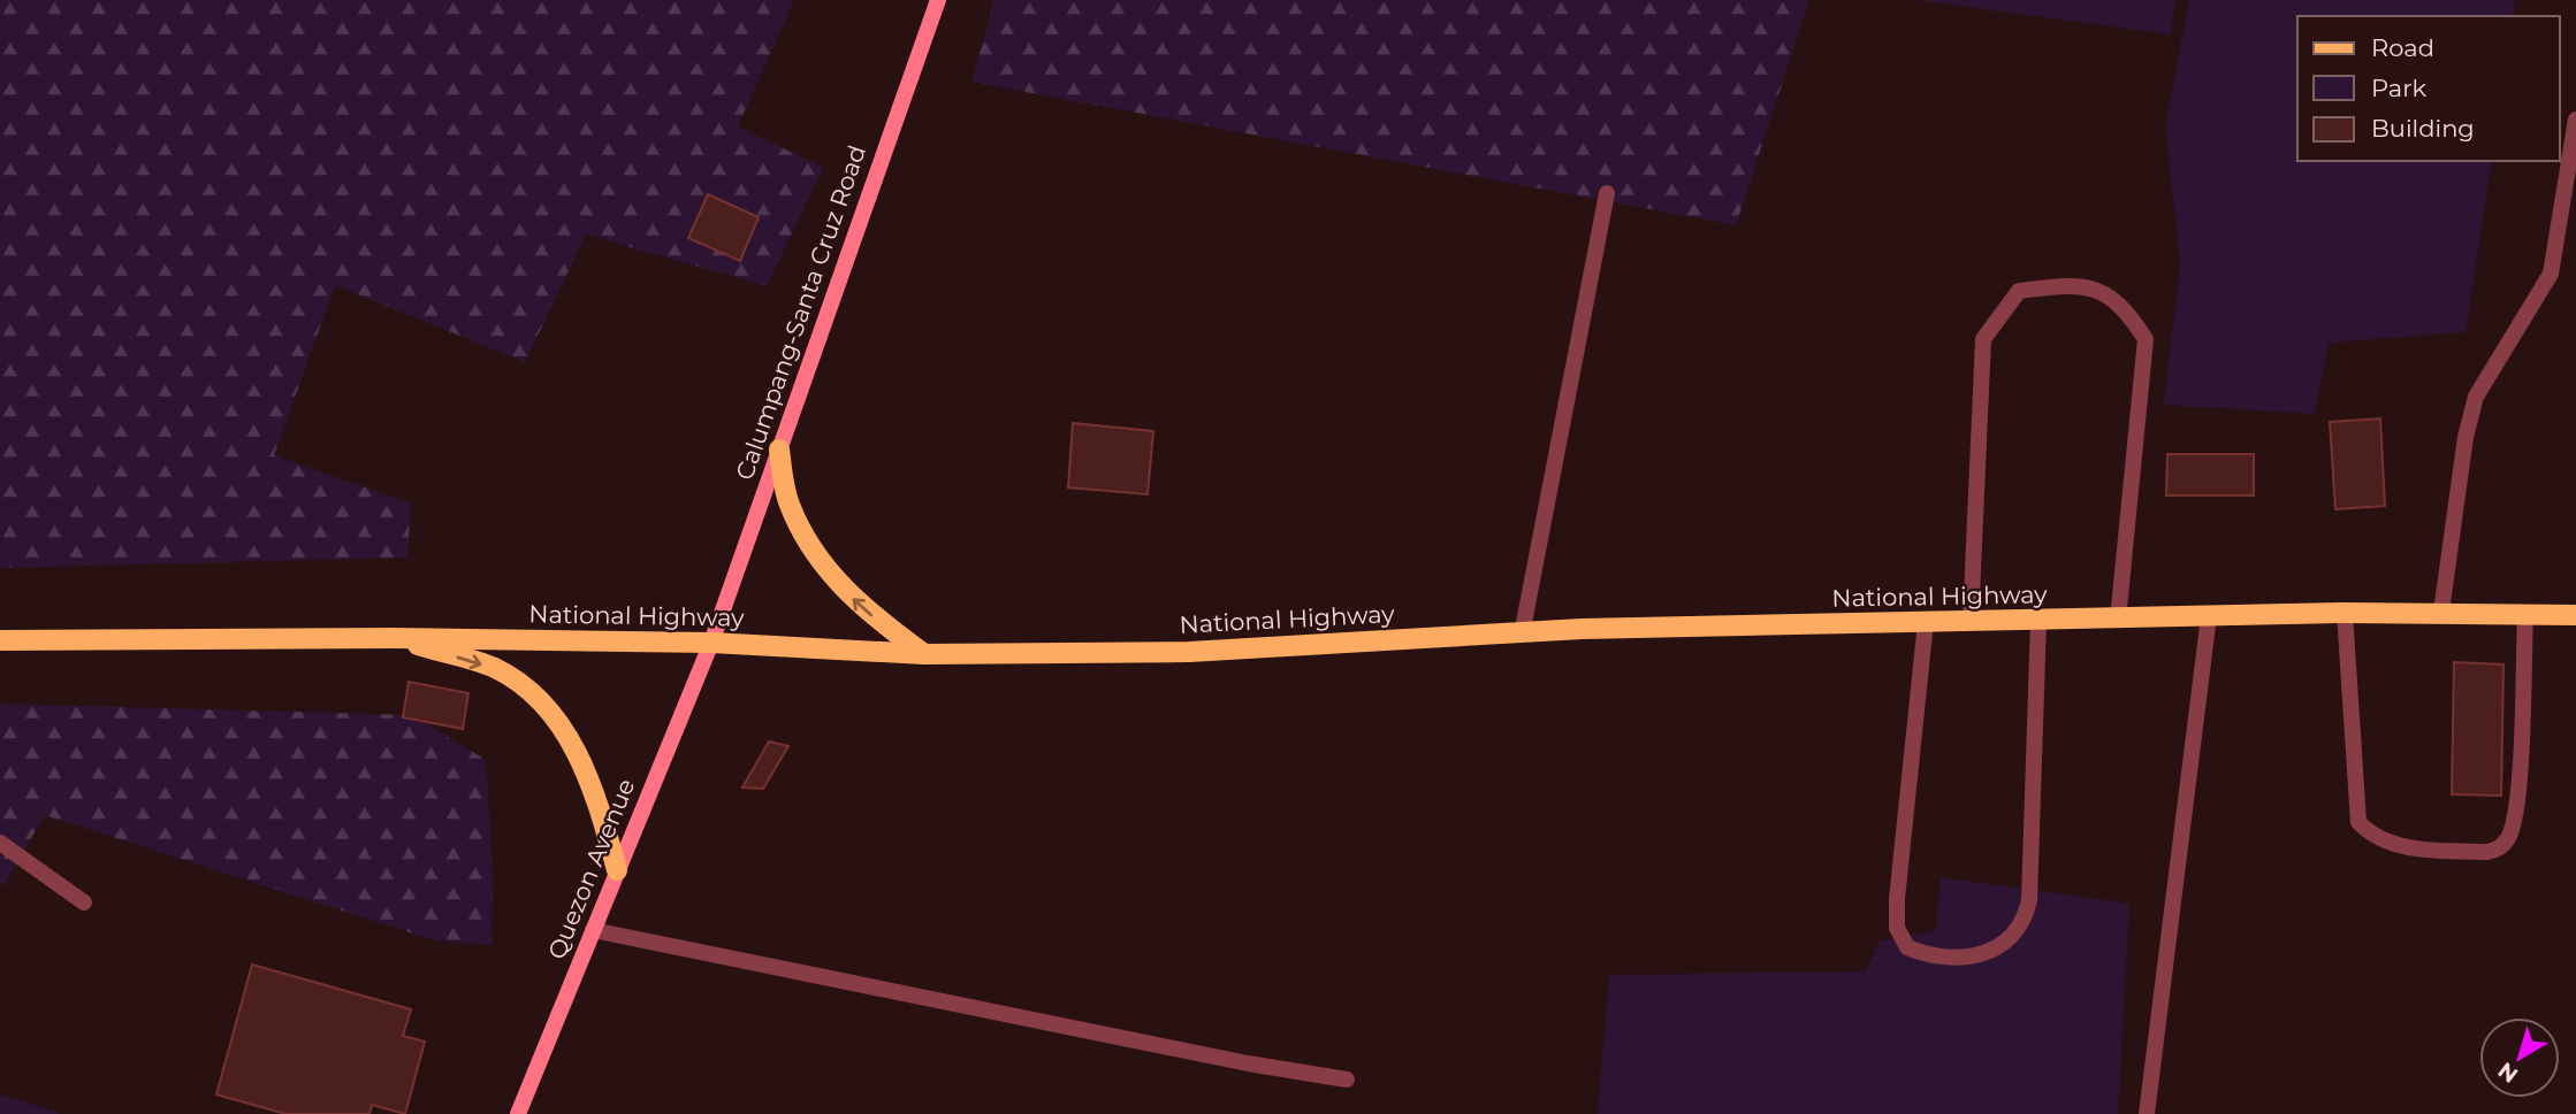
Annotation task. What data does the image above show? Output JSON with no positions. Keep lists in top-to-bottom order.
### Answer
{
  "streets": {
    "main road": ["Calumpang-Santa Cruz Road", "National Highway", "Quezon Avenue"]
  },
  "crossings": [
    ["Calumpang-Santa Cruz Road", "National Highway"],
    ["Calumpang-Santa Cruz Road", "Quezon Avenue"],
    ["National Highway", "Quezon Avenue"]
  ],
  "legend": ["Road", "Park", "Building"],
  "north": "bottom left"
}
